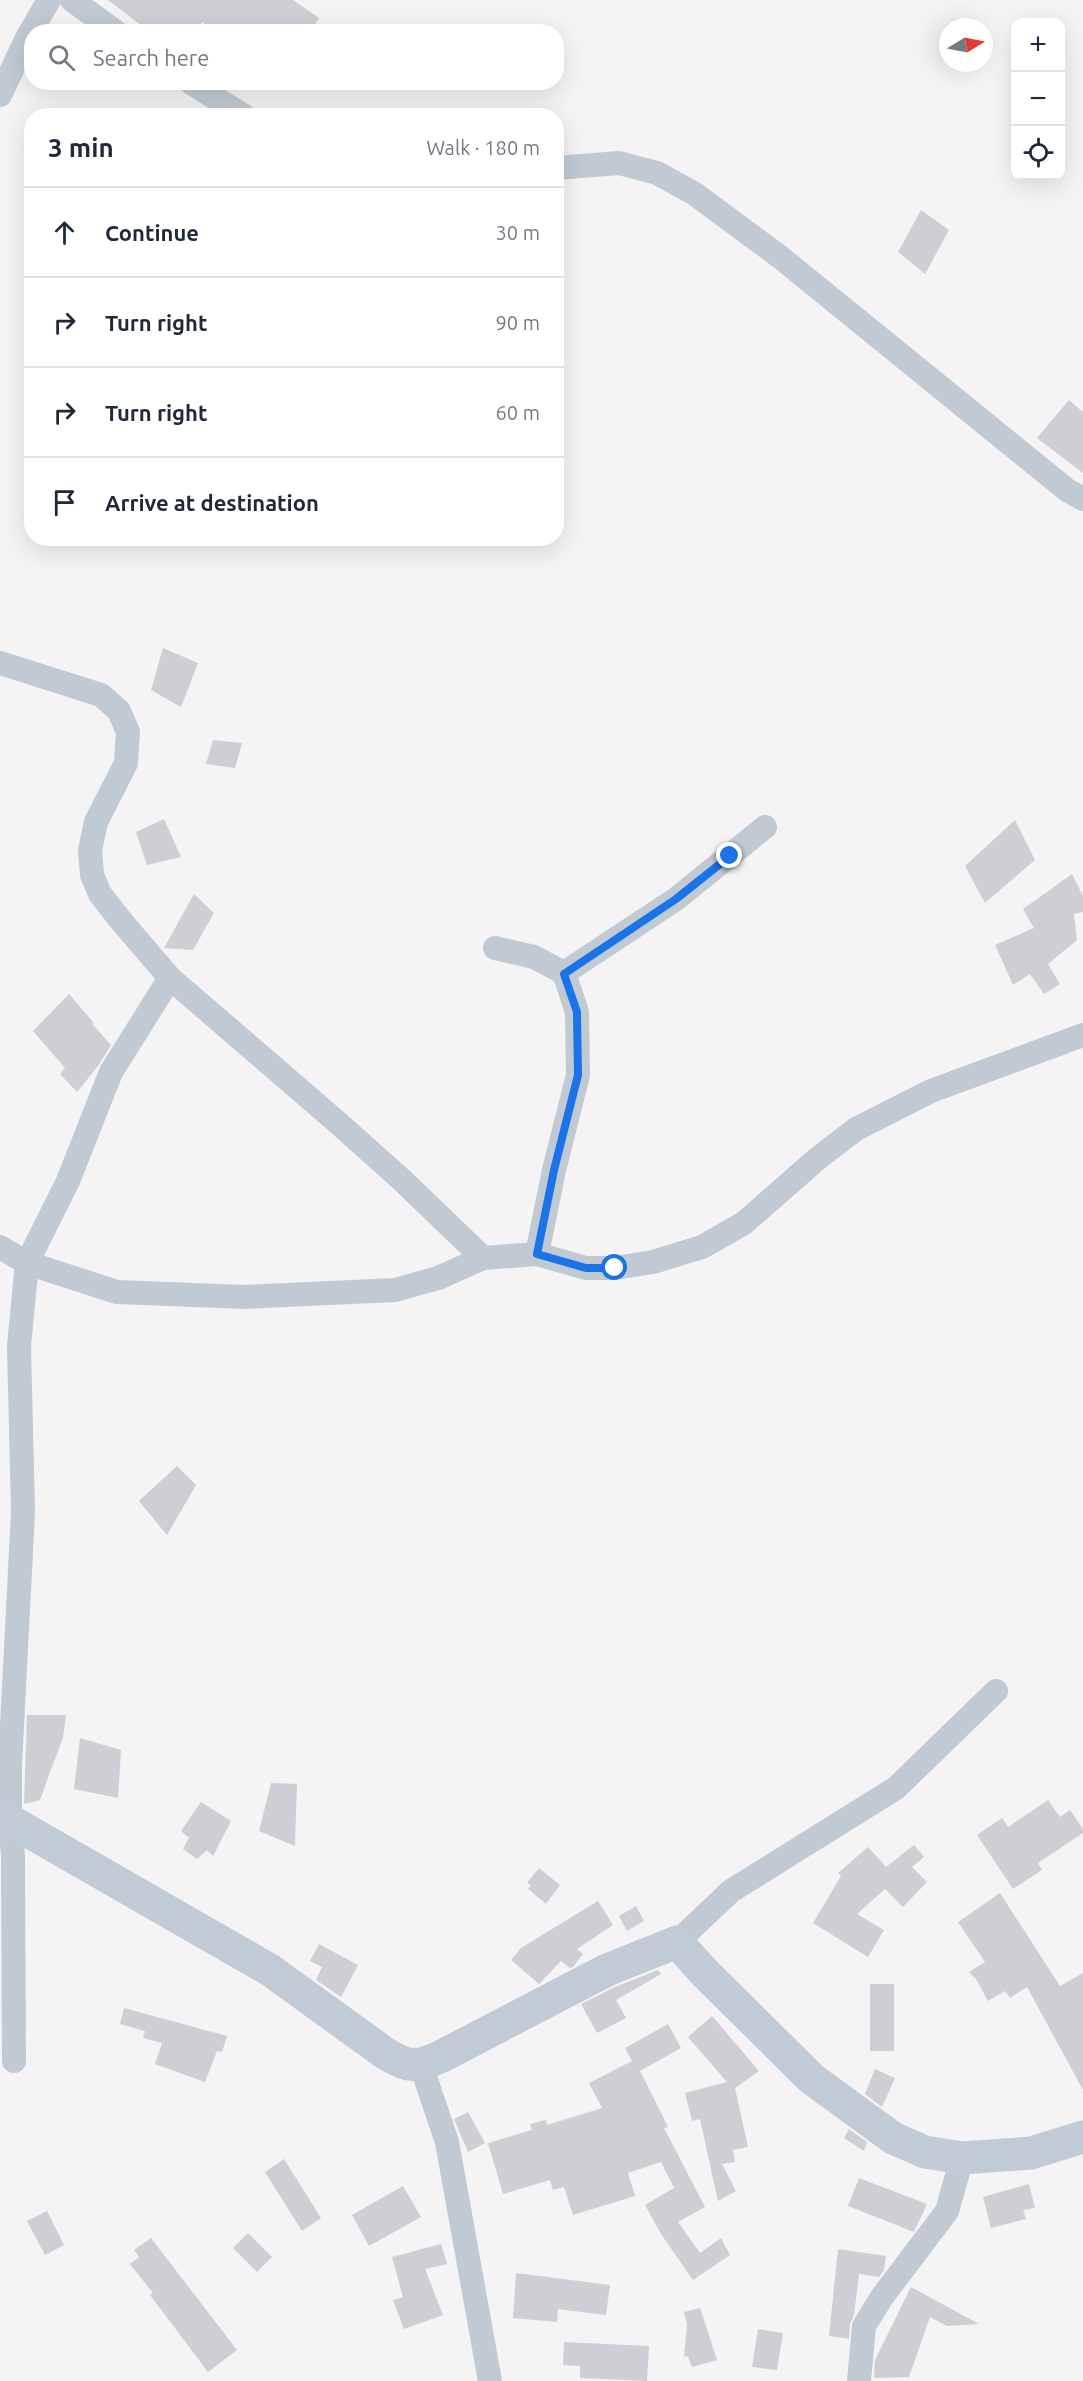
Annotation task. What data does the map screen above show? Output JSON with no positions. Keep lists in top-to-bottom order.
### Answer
{
  "north": "right",
  "page": {
    "map_buttons": ["+", "−"],
    "search": "Search here",
    "heading": ["3 min", "Walk · 180 m"],
    "list": [
      ["Continue", "30 m"],
      ["Turn right", "90 m"],
      ["Turn right", "60 m"],
      "Arrive at destination"
    ]
  }
}
